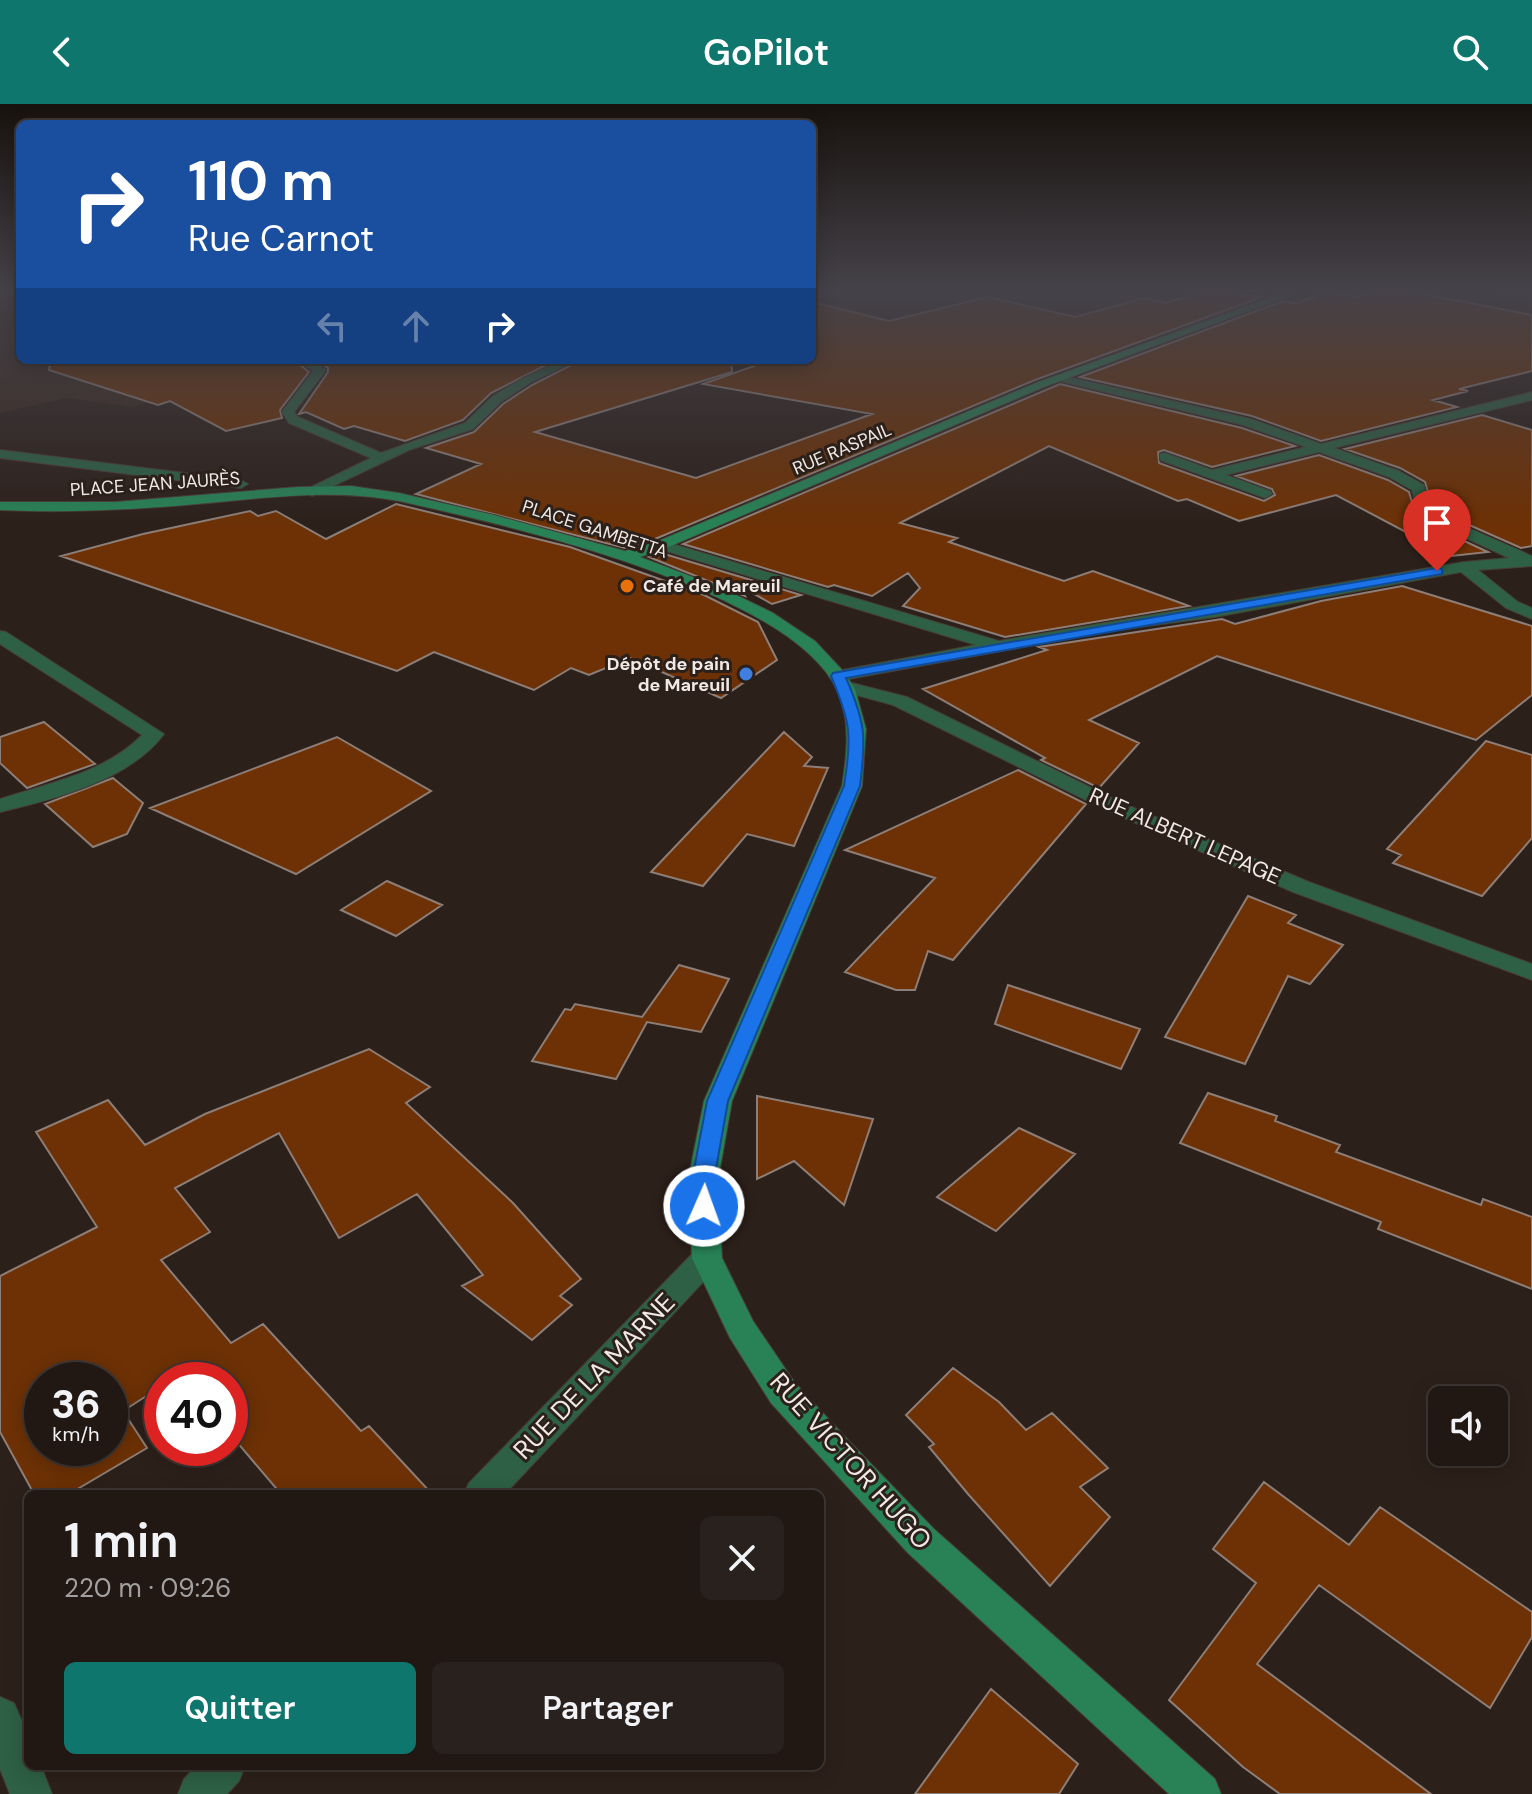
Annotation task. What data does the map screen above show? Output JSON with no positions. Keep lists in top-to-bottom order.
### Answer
{
  "streets": {
    "street": [
      "RUE RASPAIL",
      "PLACE JEAN JAURÈS",
      "PLACE GAMBETTA",
      "RUE ALBERT LEPAGE",
      "RUE DE LA MARNE",
      "RUE VICTOR HUGO"
    ]
  },
  "crossings": [
    ["RUE RASPAIL", "PLACE GAMBETTA"],
    ["PLACE JEAN JAURÈS", "PLACE GAMBETTA"],
    ["PLACE GAMBETTA", "RUE ALBERT LEPAGE"],
    ["PLACE GAMBETTA", "RUE VICTOR HUGO"],
    ["RUE ALBERT LEPAGE", "RUE VICTOR HUGO"],
    ["RUE DE LA MARNE", "RUE VICTOR HUGO"]
  ],
  "places": ["Café de Mareuil", "Dépôt de pain de Mareuil"],
  "page": {
    "header": "GoPilot",
    "turn": ["110 m", "Rue Carnot"],
    "speed": "36 km/h",
    "limit": "40",
    "heading": ["1 min", "220 m · 09:26"],
    "buttons": ["Quitter", "Partager"]
  }
}
